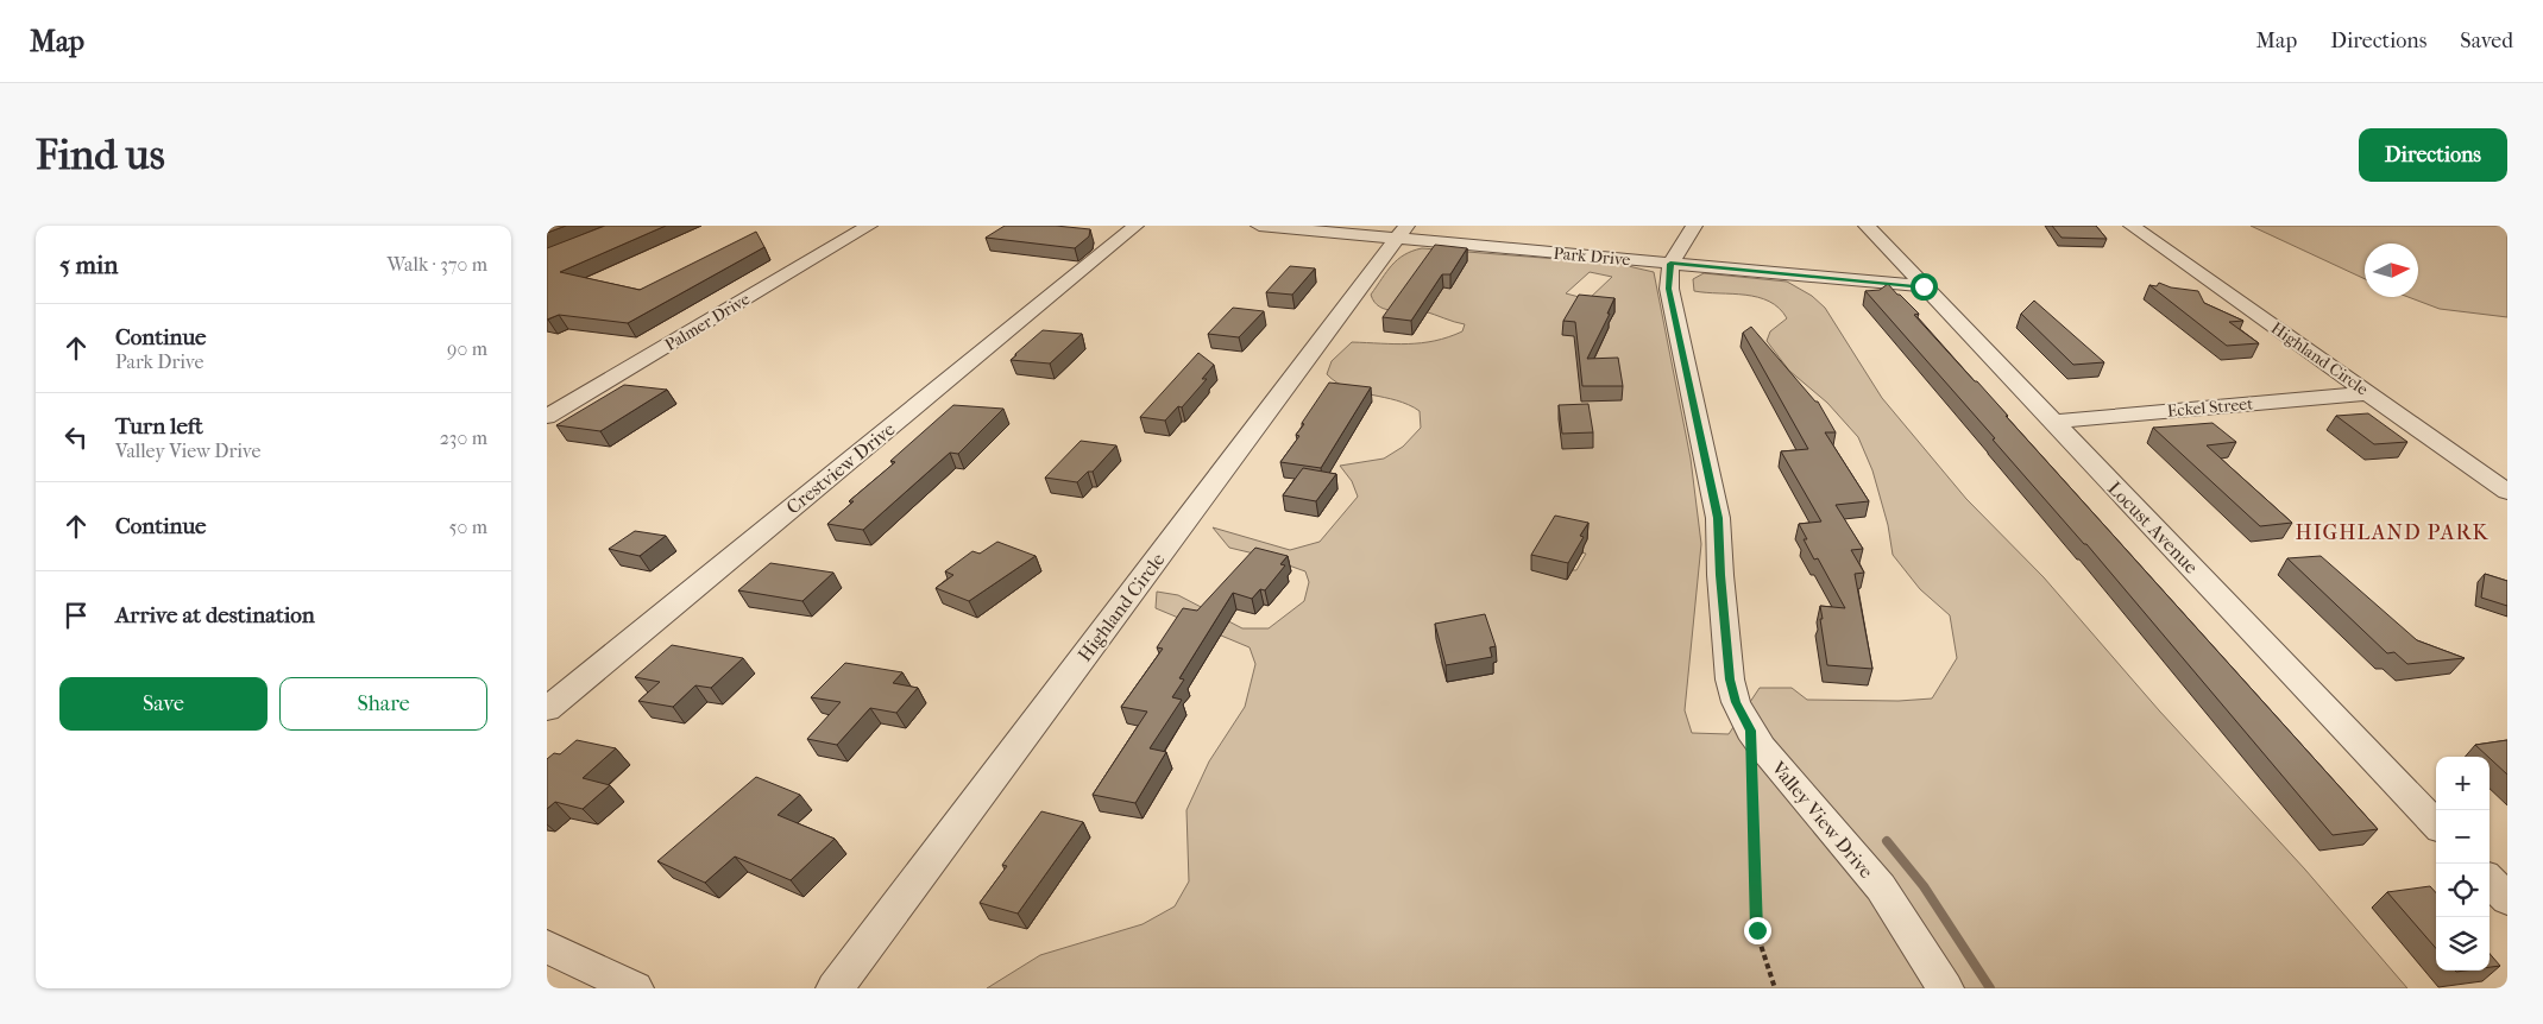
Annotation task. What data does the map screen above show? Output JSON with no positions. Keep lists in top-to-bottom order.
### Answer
{
  "streets": {
    "street": [
      "Park Drive",
      "Palmer Drive",
      "Highland Circle",
      "Eckel Street",
      "Crestview Drive",
      "Locust Avenue",
      "Valley View Drive"
    ]
  },
  "crossings": [
    ["Park Drive", "Highland Circle"],
    ["Park Drive", "Locust Avenue"],
    ["Park Drive", "Valley View Drive"],
    ["Highland Circle", "Eckel Street"],
    ["Eckel Street", "Locust Avenue"]
  ],
  "districts": ["HIGHLAND PARK"],
  "north": "right",
  "page": {
    "header": "Map",
    "nav": ["Map", "Directions", "Saved"],
    "buttons": [
      "Directions",
      ["Save", "Share"]
    ],
    "title": "Find us",
    "heading": ["5 min", "Walk · 370 m"],
    "list": [
      ["Continue", "Park Drive", "90 m"],
      ["Turn left", "Valley View Drive", "230 m"],
      ["Continue", "50 m"],
      "Arrive at destination"
    ],
    "map_buttons": ["+", "−"]
  }
}
